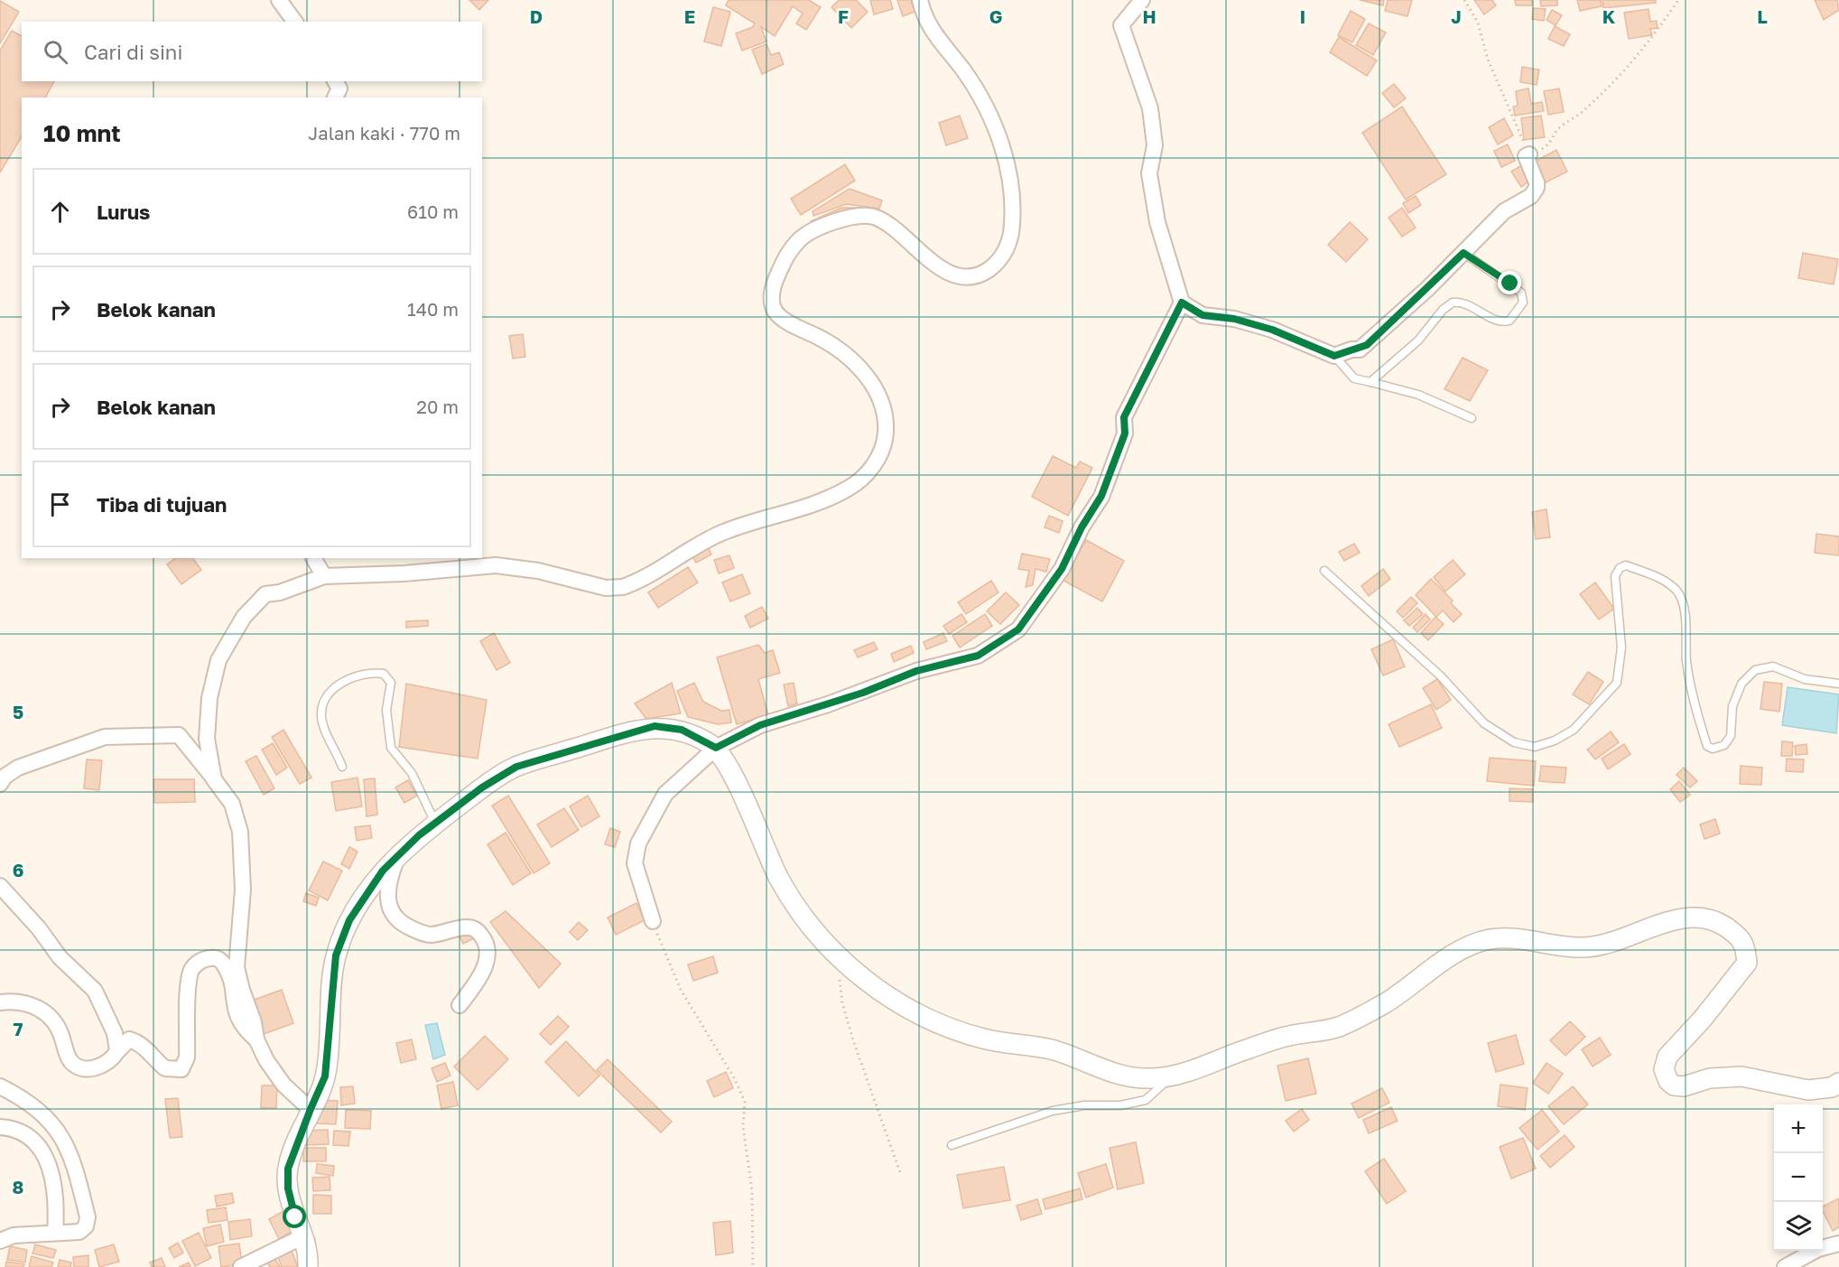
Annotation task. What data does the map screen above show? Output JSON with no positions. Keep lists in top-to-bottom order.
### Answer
{
  "page": {
    "search": "Cari di sini",
    "heading": ["10 mnt", "Jalan kaki · 770 m"],
    "list": [
      ["Lurus", "610 m"],
      ["Belok kanan", "140 m"],
      ["Belok kanan", "20 m"],
      "Tiba di tujuan"
    ],
    "map_buttons": ["+", "−"]
  },
  "grid": {
    "columns": [
      "D",
      "E",
      "F",
      "G",
      "H",
      "I",
      "J",
      "K",
      "L"
    ],
    "rows": [
      "5",
      "6",
      "7",
      "8"
    ]
  }
}
